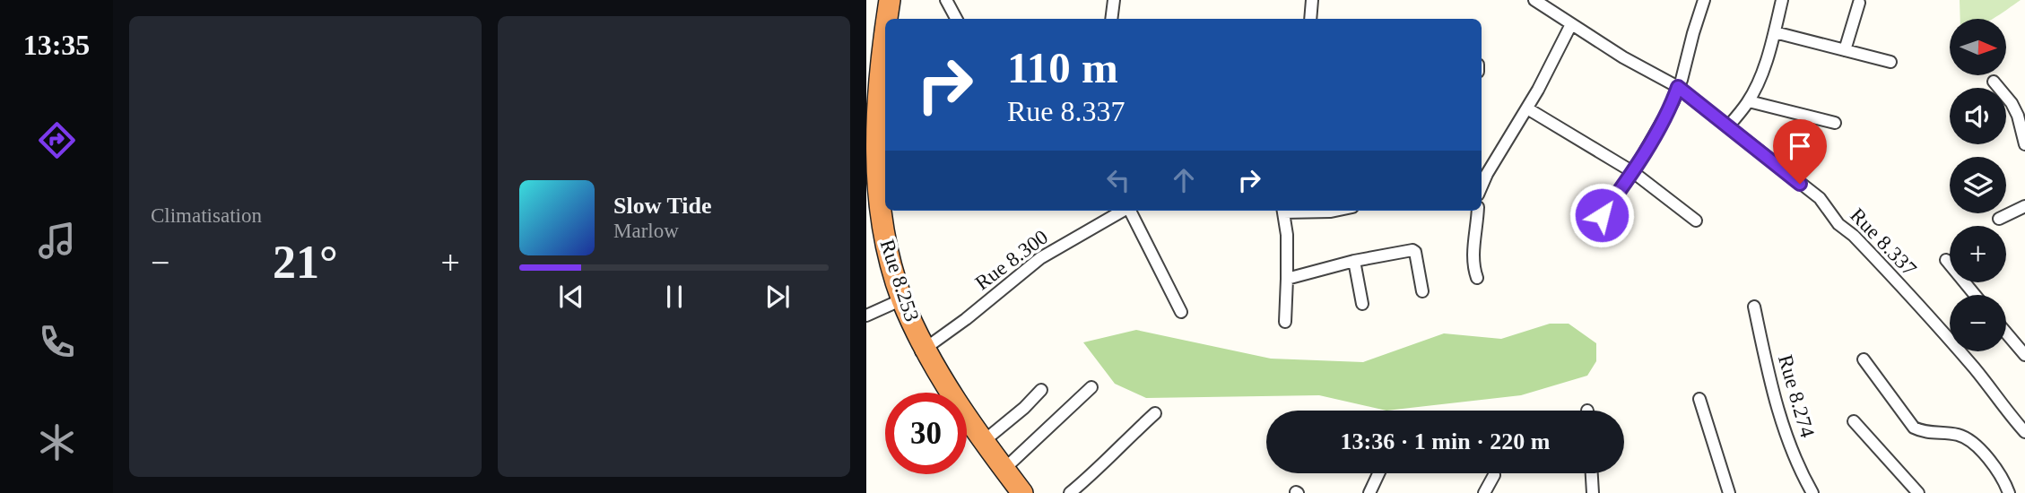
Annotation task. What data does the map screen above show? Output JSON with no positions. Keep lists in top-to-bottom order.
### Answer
{
  "streets": {
    "highway": ["Rue 8.253"],
    "street": ["Rue 8.337", "Rue 8.300", "Rue 8.274"]
  },
  "crossings": [
    ["Rue 8.300", "Rue 8.253"]
  ],
  "north": "right",
  "page": {
    "tabs": "13:35",
    "tile": "Climatisation",
    "map_buttons": ["+", "−"],
    "turn": ["110 m", "Rue 8.337"],
    "song": ["Slow Tide", "Marlow"],
    "heat": ["−", "21°", "+"],
    "limit": "30",
    "trip": "13:36 · 1 min · 220 m"
  }
}
